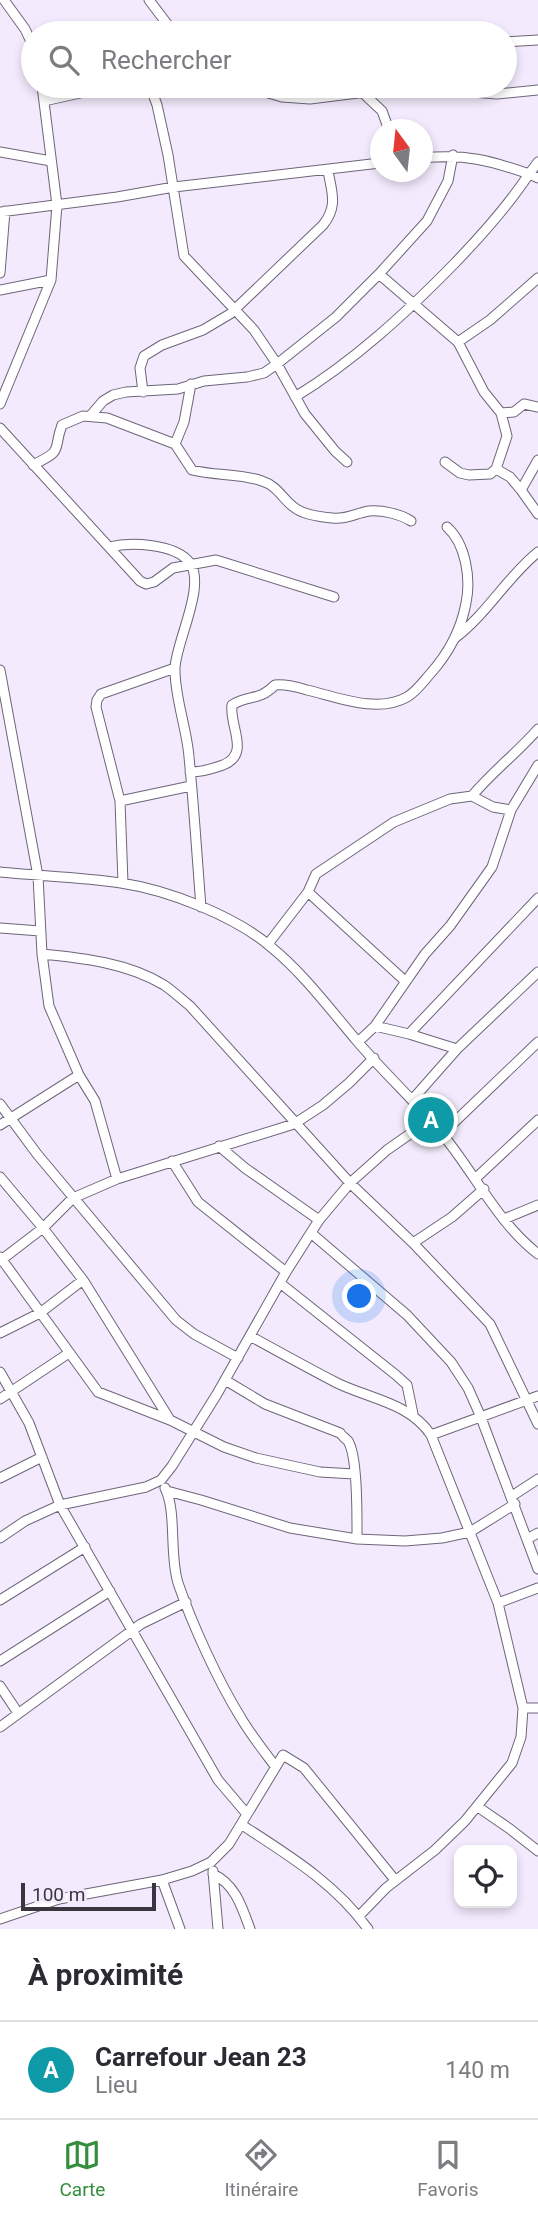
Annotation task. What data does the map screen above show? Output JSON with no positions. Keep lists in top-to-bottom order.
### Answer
{
  "scale_bar": "100 m",
  "north": "top",
  "page": {
    "search": "Rechercher",
    "pins": "A",
    "scale": "100 m",
    "heading": "À proximité",
    "list": [
      {
        "mark": "A",
        "name": "Carrefour Jean 23",
        "note": "Lieu",
        "value": "140 m"
      }
    ],
    "nav": ["Carte", "Itinéraire", "Favoris"]
  }
}
